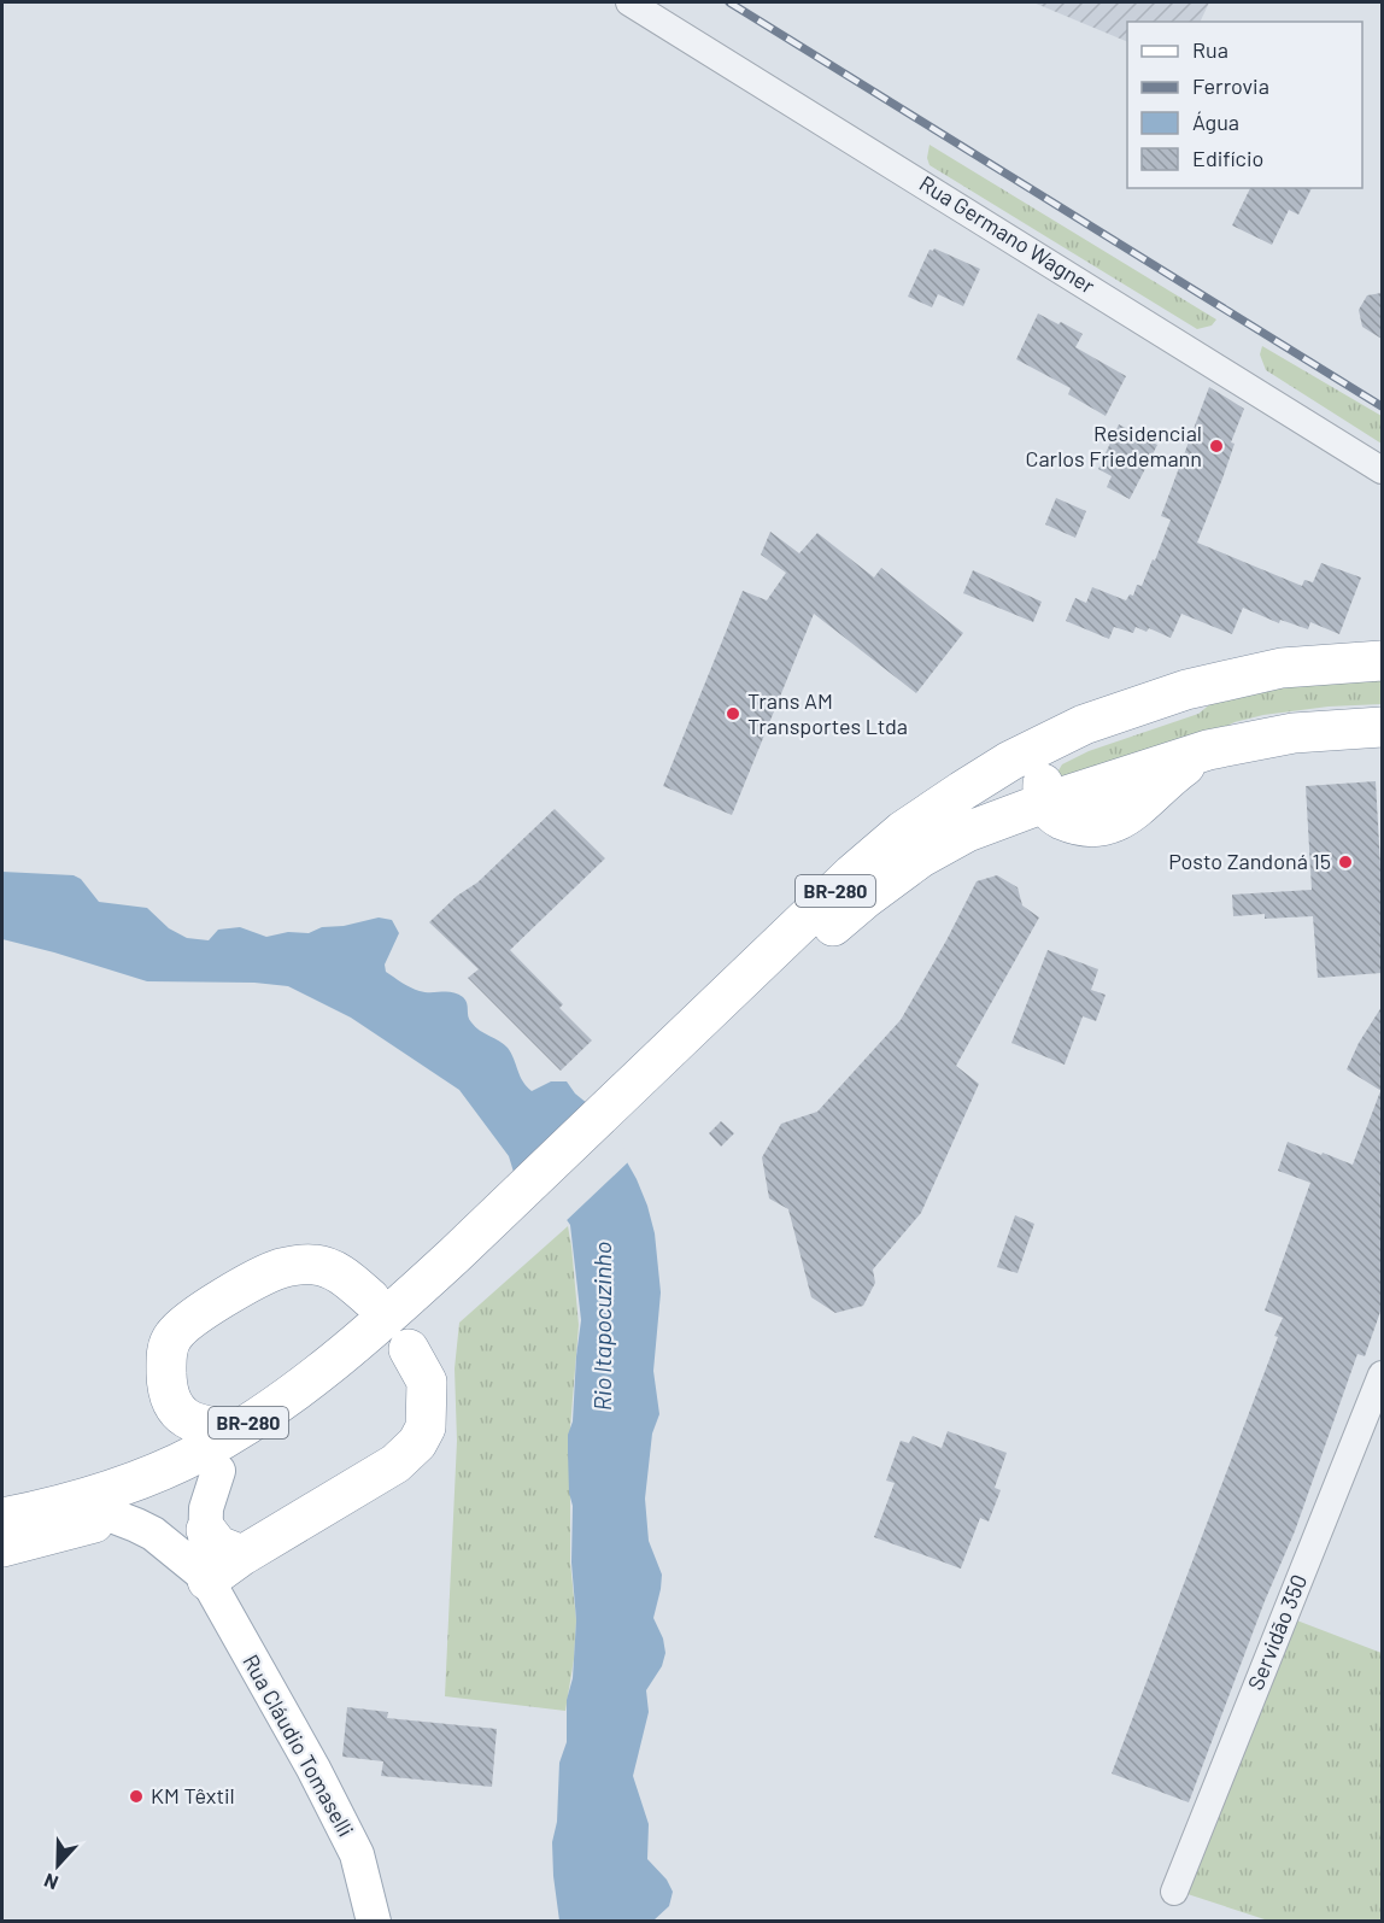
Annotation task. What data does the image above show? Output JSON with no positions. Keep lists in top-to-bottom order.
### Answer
{
  "streets": {
    "highway": ["BR-280"],
    "main road": ["Rua Cláudio Tomaselli"],
    "street": ["Rua Germano Wagner", "Servidão 350"]
  },
  "crossings": [
    ["BR-280", "Rua Cláudio Tomaselli"]
  ],
  "water": ["Rio Itapocuzinho"],
  "places": [
    "Residencial Carlos Friedemann",
    "Trans AM Transportes Ltda",
    "Posto Zandoná 15",
    "KM Têxtil"
  ],
  "legend": [
    "Rua",
    "Ferrovia",
    "Água",
    "Edifício"
  ],
  "north": "bottom"
}
